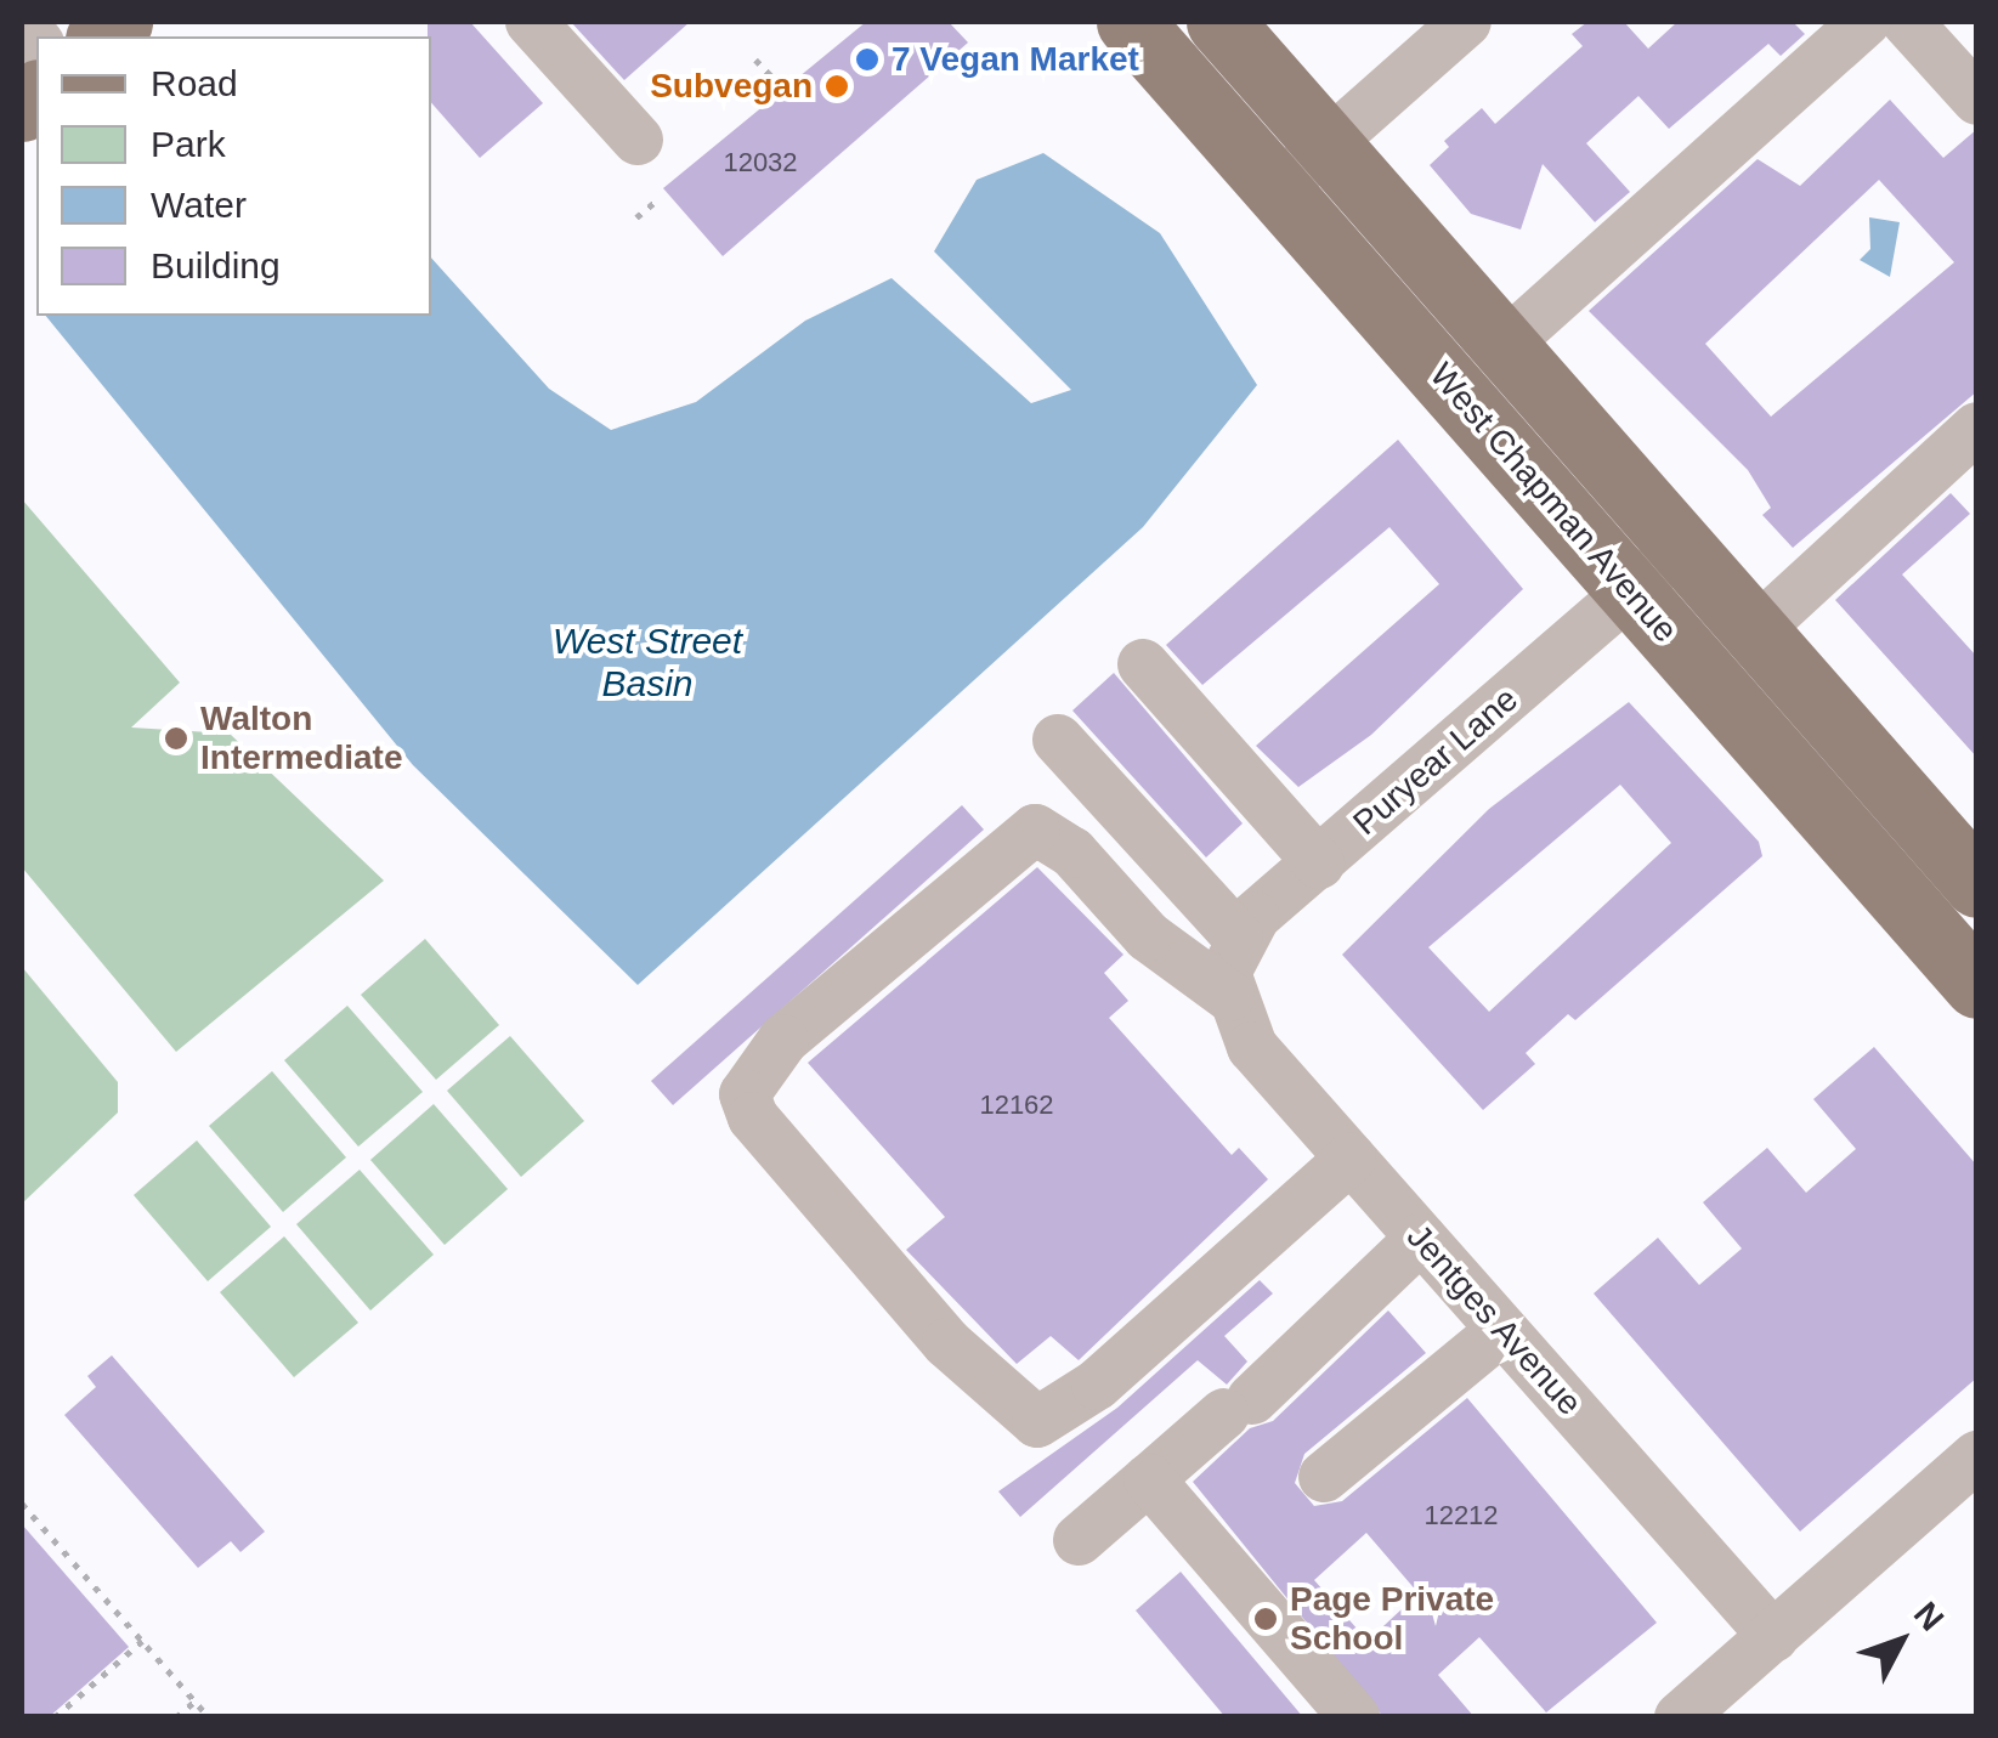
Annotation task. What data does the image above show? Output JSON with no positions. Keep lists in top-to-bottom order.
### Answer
{
  "streets": {
    "main road": ["West Chapman Avenue"],
    "street": ["Puryear Lane", "Jentges Avenue"]
  },
  "crossings": [
    ["West Chapman Avenue", "Puryear Lane"]
  ],
  "water": ["West Street Basin"],
  "places": [
    "7 Vegan Market",
    "Subvegan",
    "Walton Intermediate",
    "Page Private School"
  ],
  "house_numbers": ["12032", "12162", "12212"],
  "legend": [
    "Road",
    "Park",
    "Water",
    "Building"
  ],
  "north": "top right"
}
